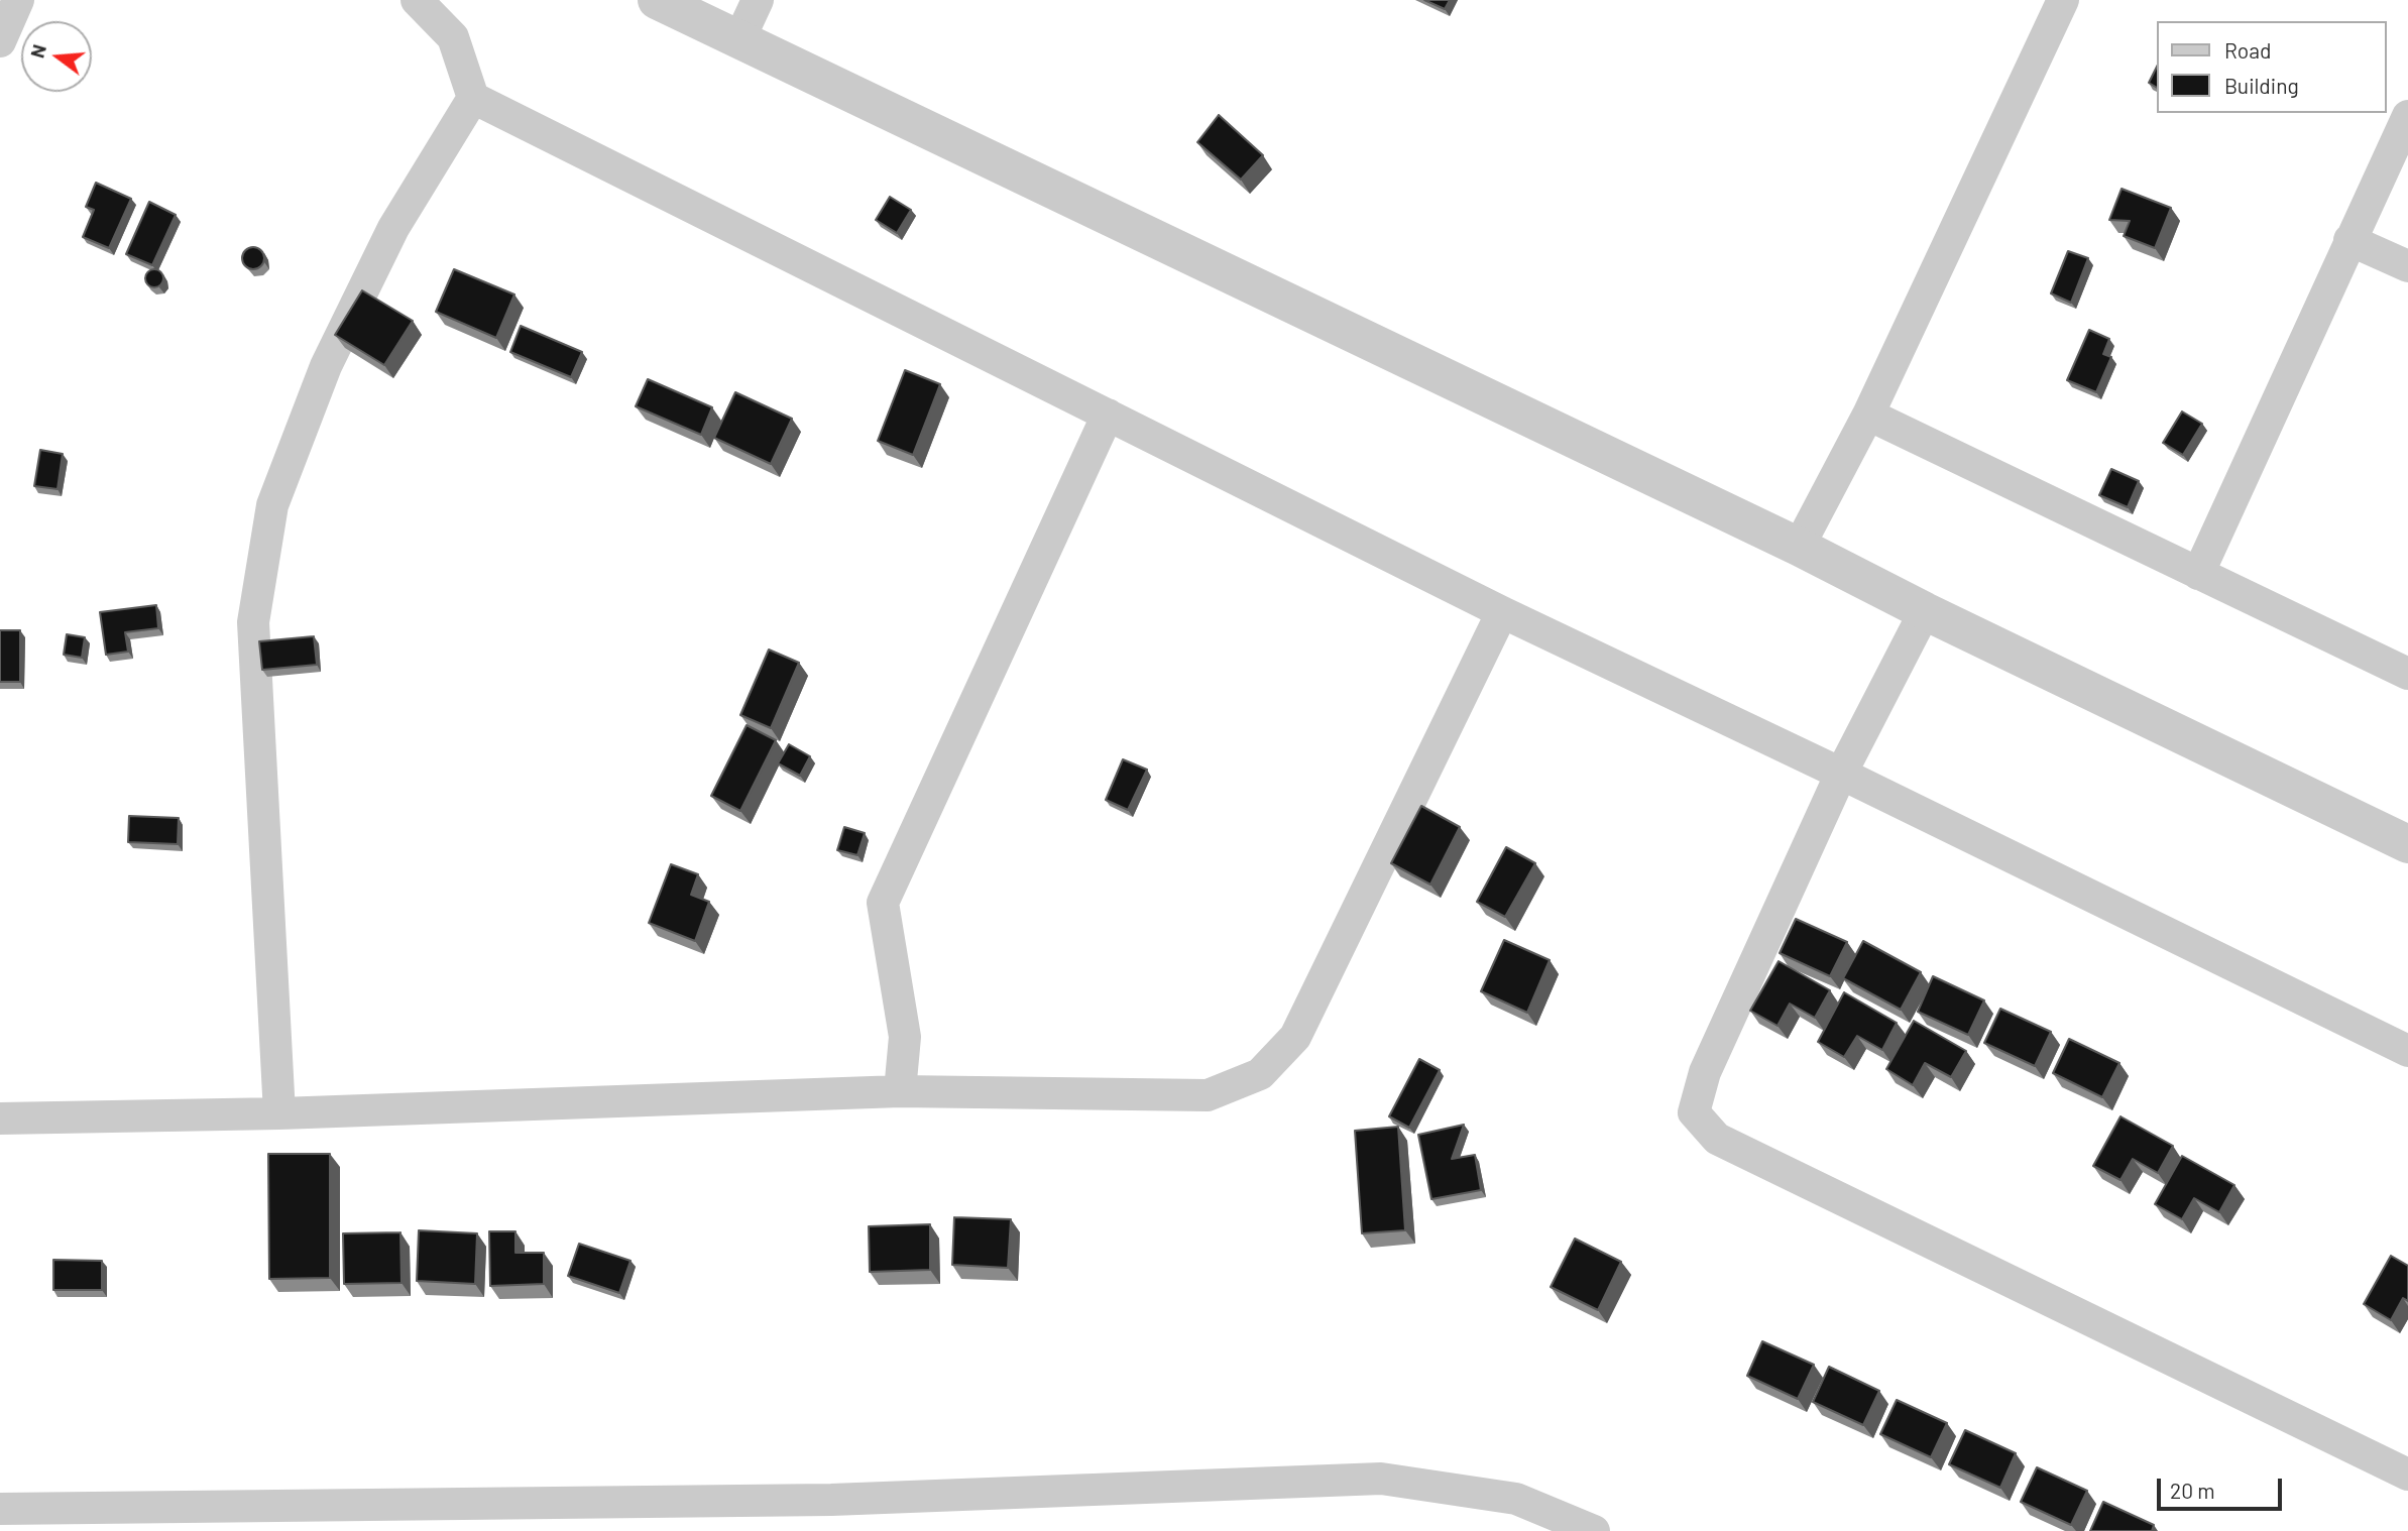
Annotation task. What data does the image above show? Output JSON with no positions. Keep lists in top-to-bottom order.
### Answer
{
  "legend": ["Road", "Building"],
  "scale_bar": "20 m",
  "north": "left"
}
